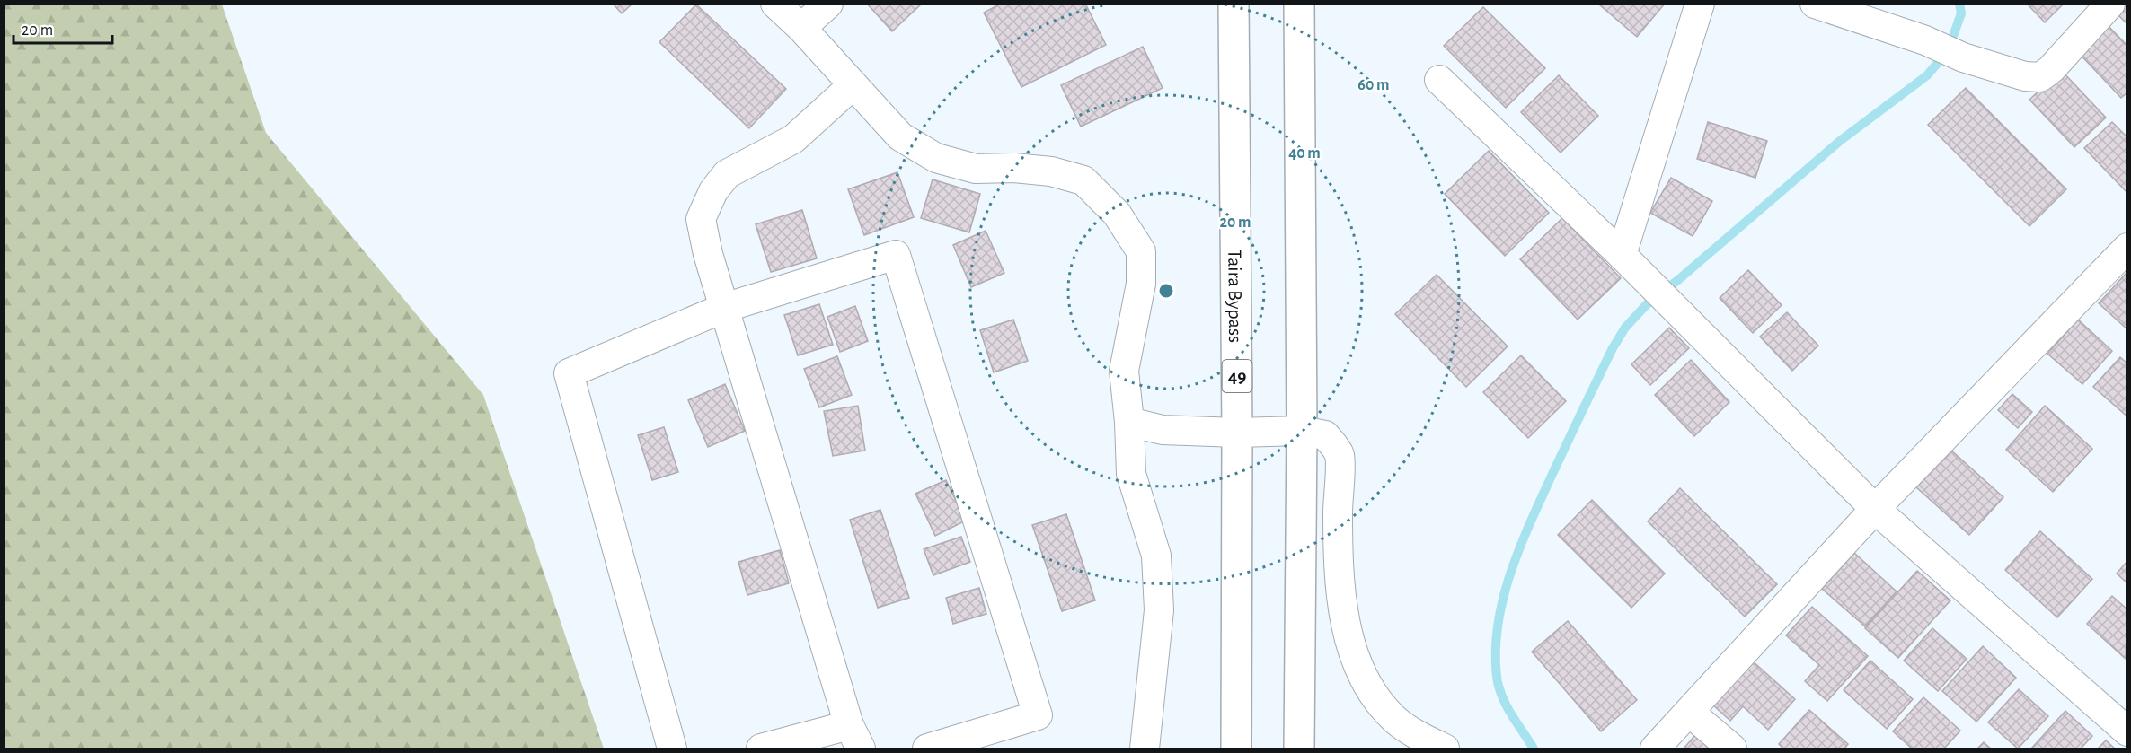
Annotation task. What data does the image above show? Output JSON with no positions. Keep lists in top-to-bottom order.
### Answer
{
  "streets": {
    "highway": ["Taira Bypass", "49"]
  },
  "scale_bar": "20 m",
  "rings": ["60 m", "40 m", "20 m"]
}
